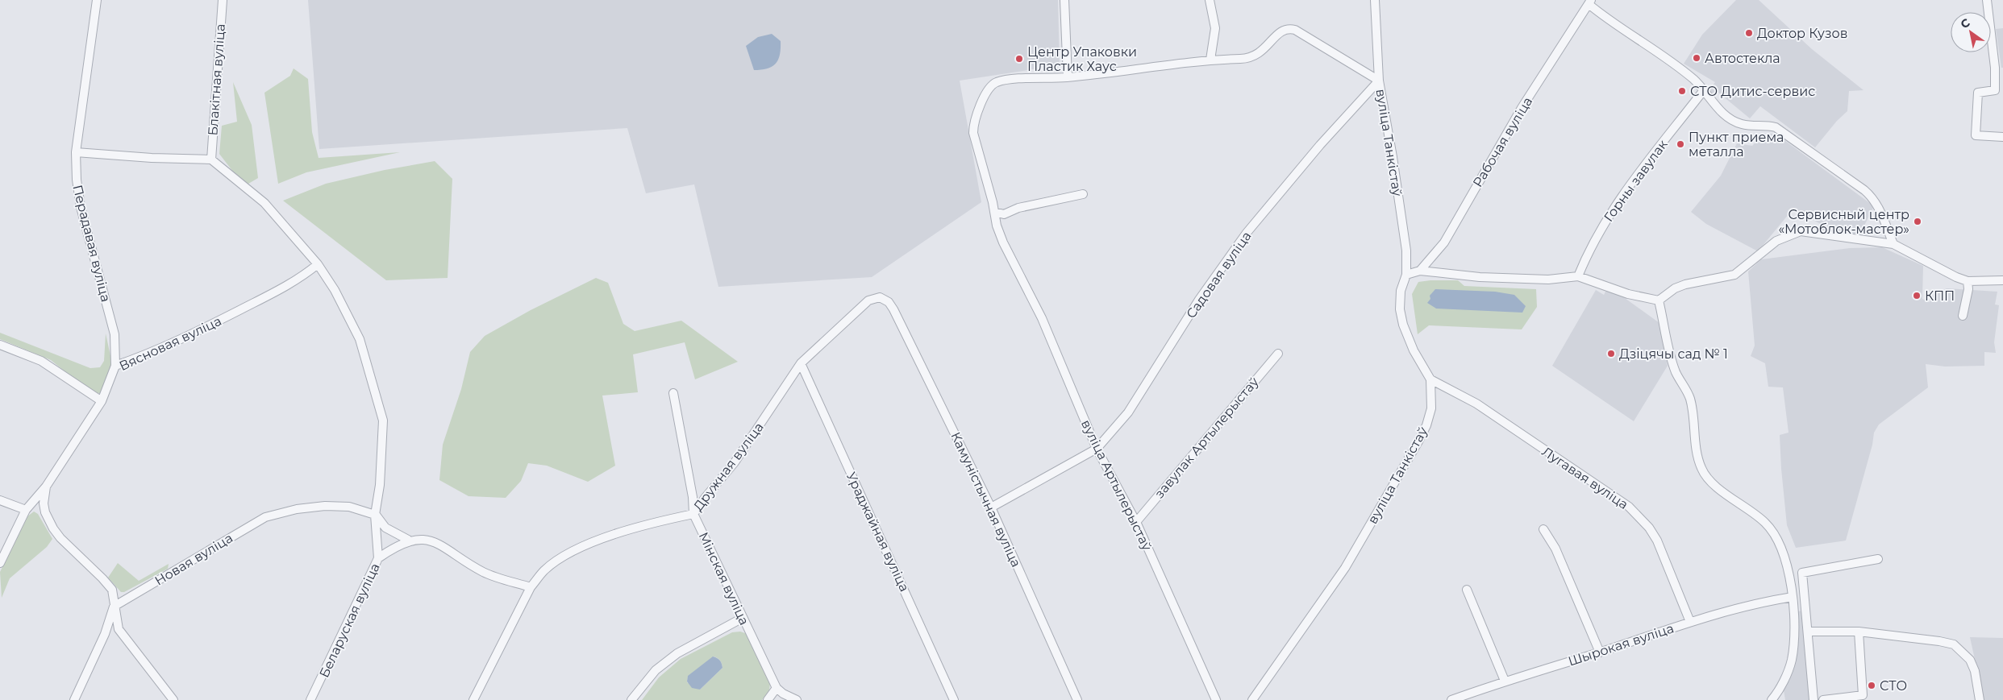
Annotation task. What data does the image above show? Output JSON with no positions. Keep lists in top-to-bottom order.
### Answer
{
  "streets": {
    "street": [
      "Блакітная вуліца",
      "Рабочая вуліца",
      "вуліца Танкістаў",
      "Горны завулак",
      "Перадавая вуліца",
      "Садовая вуліца",
      "Вясновая вуліца",
      "завулак Артылерыстаў",
      "Дружная вуліца",
      "Лугавая вуліца",
      "вуліца Артылерыстаў",
      "Камуністычная вуліца",
      "Ураджайная вуліца",
      "Новая вуліца",
      "Мінская вуліца",
      "Беларуская вуліца",
      "Шырокая вуліца"
    ]
  },
  "crossings": [
    ["вуліца Танкістаў", "Садовая вуліца"],
    ["вуліца Танкістаў", "Лугавая вуліца"],
    ["Перадавая вуліца", "Вясновая вуліца"],
    ["Садовая вуліца", "вуліца Артылерыстаў"],
    ["Садовая вуліца", "Камуністычная вуліца"],
    ["завулак Артылерыстаў", "вуліца Артылерыстаў"],
    ["Дружная вуліца", "Камуністычная вуліца"],
    ["Дружная вуліца", "Ураджайная вуліца"],
    ["Дружная вуліца", "Мінская вуліца"],
    ["Лугавая вуліца", "Шырокая вуліца"],
    ["Новая вуліца", "Беларуская вуліца"]
  ],
  "places": [
    "Доктор Кузов",
    "Автостекла",
    "Центр Упаковки Пластик Хаус",
    "СТО Дитис-сервис",
    "Пункт приема металла",
    "Сервисный центр «Мотоблок-мастер»",
    "КПП",
    "Дзіцячы сад № 1",
    "СТО"
  ],
  "north": "top left"
}
